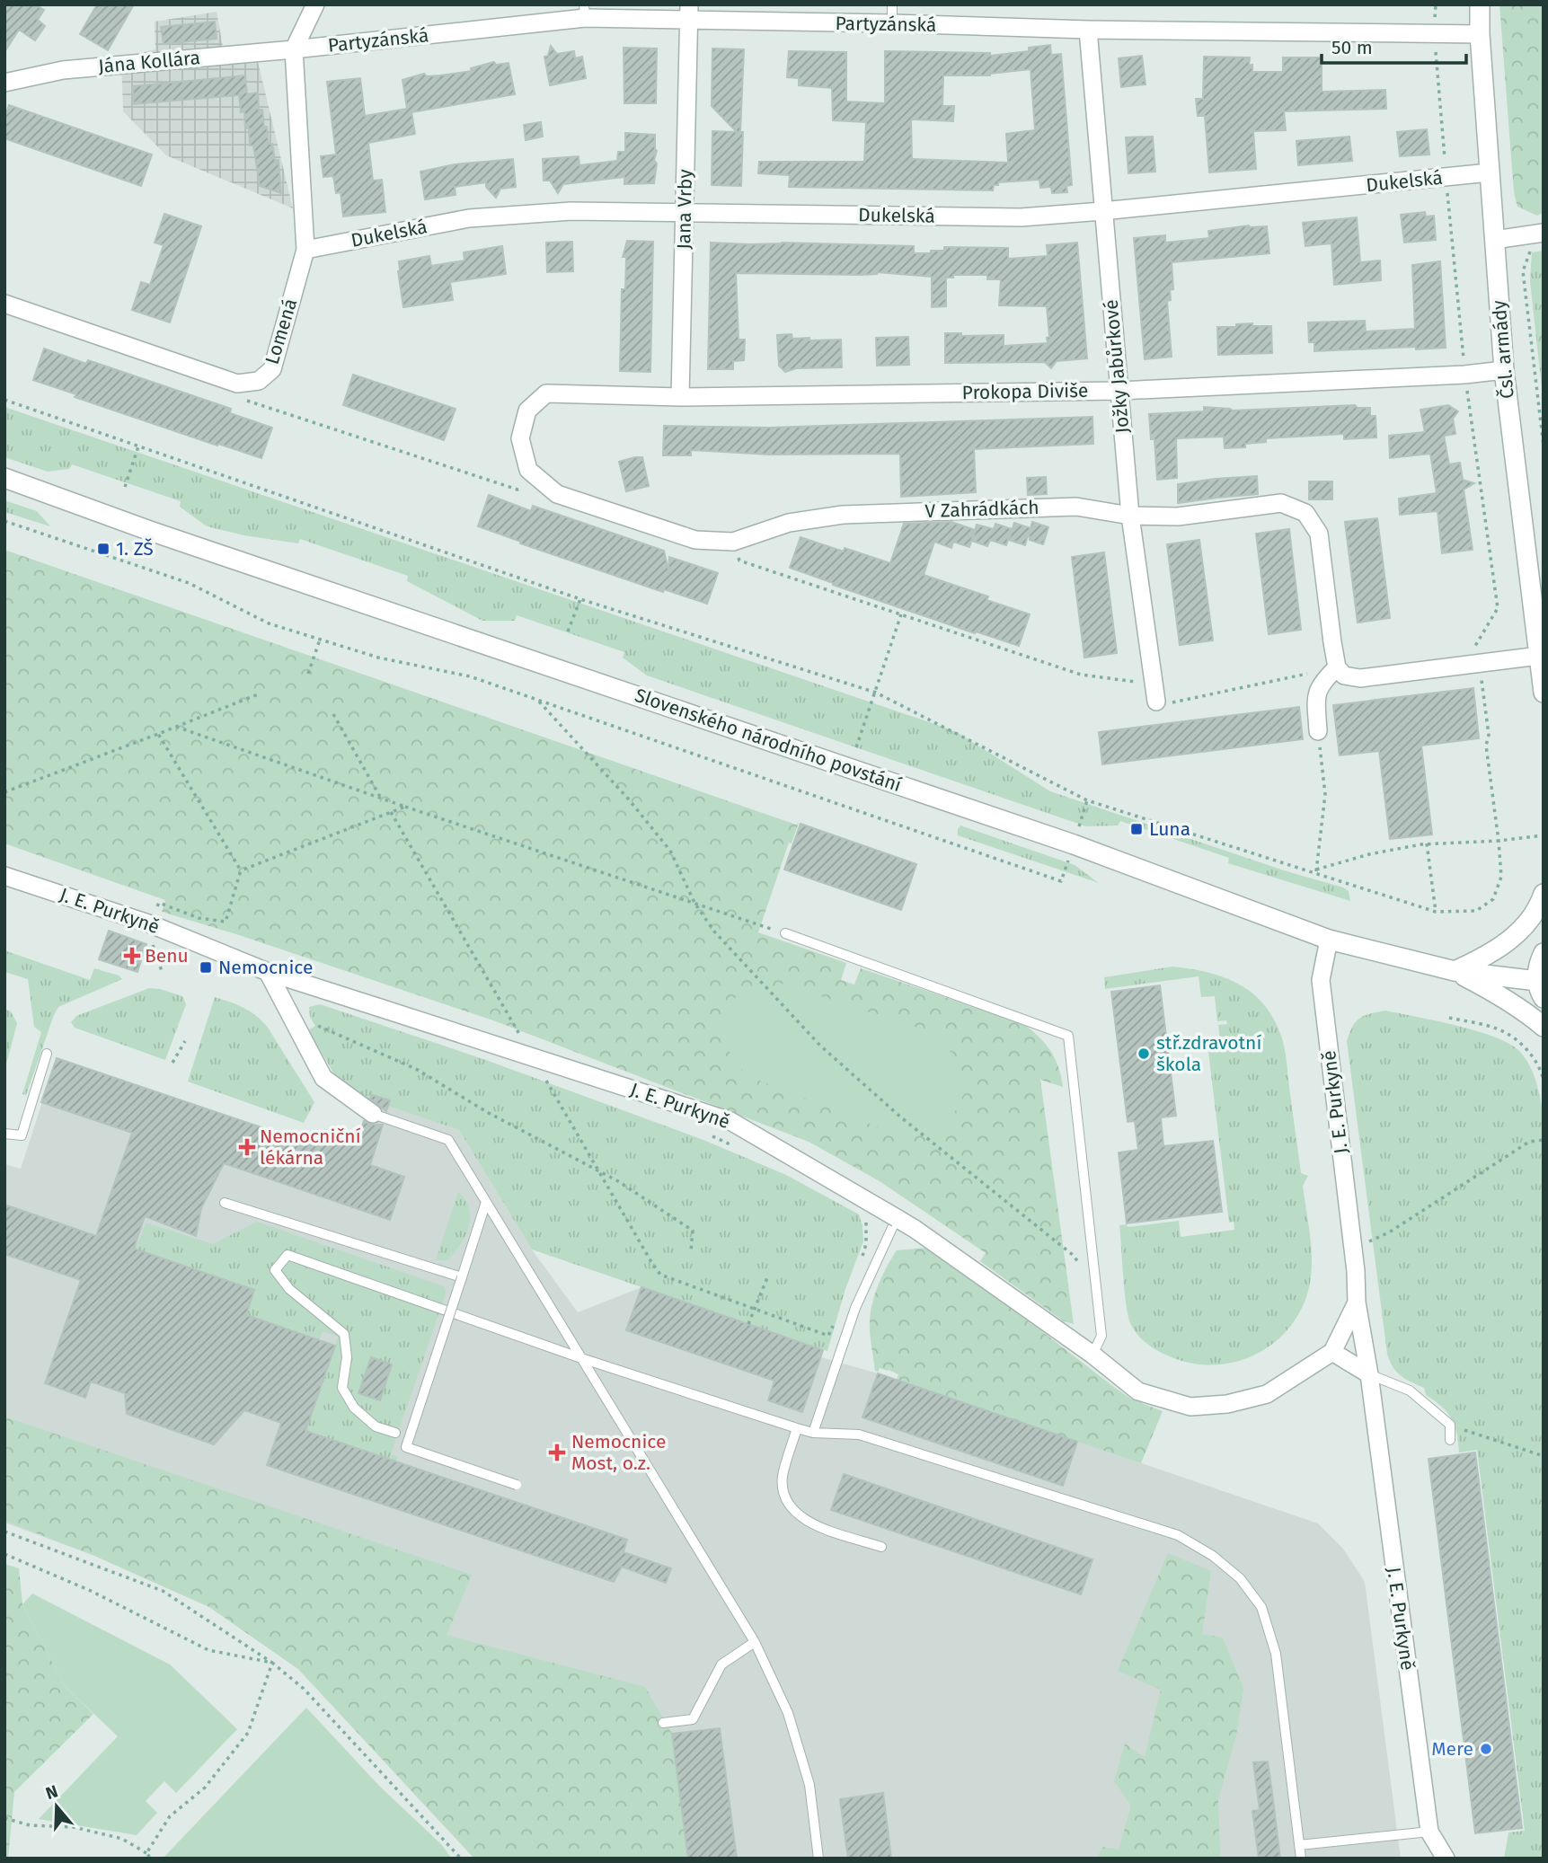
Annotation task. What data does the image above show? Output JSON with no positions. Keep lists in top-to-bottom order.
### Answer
{
  "streets": {
    "street": [
      "Partyzánská",
      "Jána Kollára",
      "Dukelská",
      "Jana Vrby",
      "Lomená",
      "Čsl. armády",
      "Jožky Jabůrkové",
      "Prokopa Diviše",
      "V Zahrádkách",
      "Slovenského národního povstání",
      "J. E. Purkyně"
    ]
  },
  "crossings": [
    ["Partyzánská", "Jána Kollára"],
    ["Partyzánská", "Jana Vrby"],
    ["Partyzánská", "Lomená"],
    ["Partyzánská", "Čsl. armády"],
    ["Partyzánská", "Jožky Jabůrkové"],
    ["Jána Kollára", "Lomená"],
    ["Dukelská", "Jana Vrby"],
    ["Dukelská", "Lomená"],
    ["Dukelská", "Čsl. armády"],
    ["Dukelská", "Jožky Jabůrkové"],
    ["Jana Vrby", "Prokopa Diviše"],
    ["Čsl. armády", "Prokopa Diviše"],
    ["Jožky Jabůrkové", "Prokopa Diviše"],
    ["Jožky Jabůrkové", "V Zahrádkách"],
    ["Prokopa Diviše", "V Zahrádkách"],
    ["Slovenského národního povstání", "J. E. Purkyně"]
  ],
  "places": {
    "transit": ["1. ZŠ", "Luna", "Nemocnice"],
    "health": ["Benu", "Nemocniční lékárna", "Nemocnice Most, o.z."],
    "other": ["stř.zdravotní škola", "Mere"]
  },
  "scale_bar": "50 m",
  "north": "top"
}
